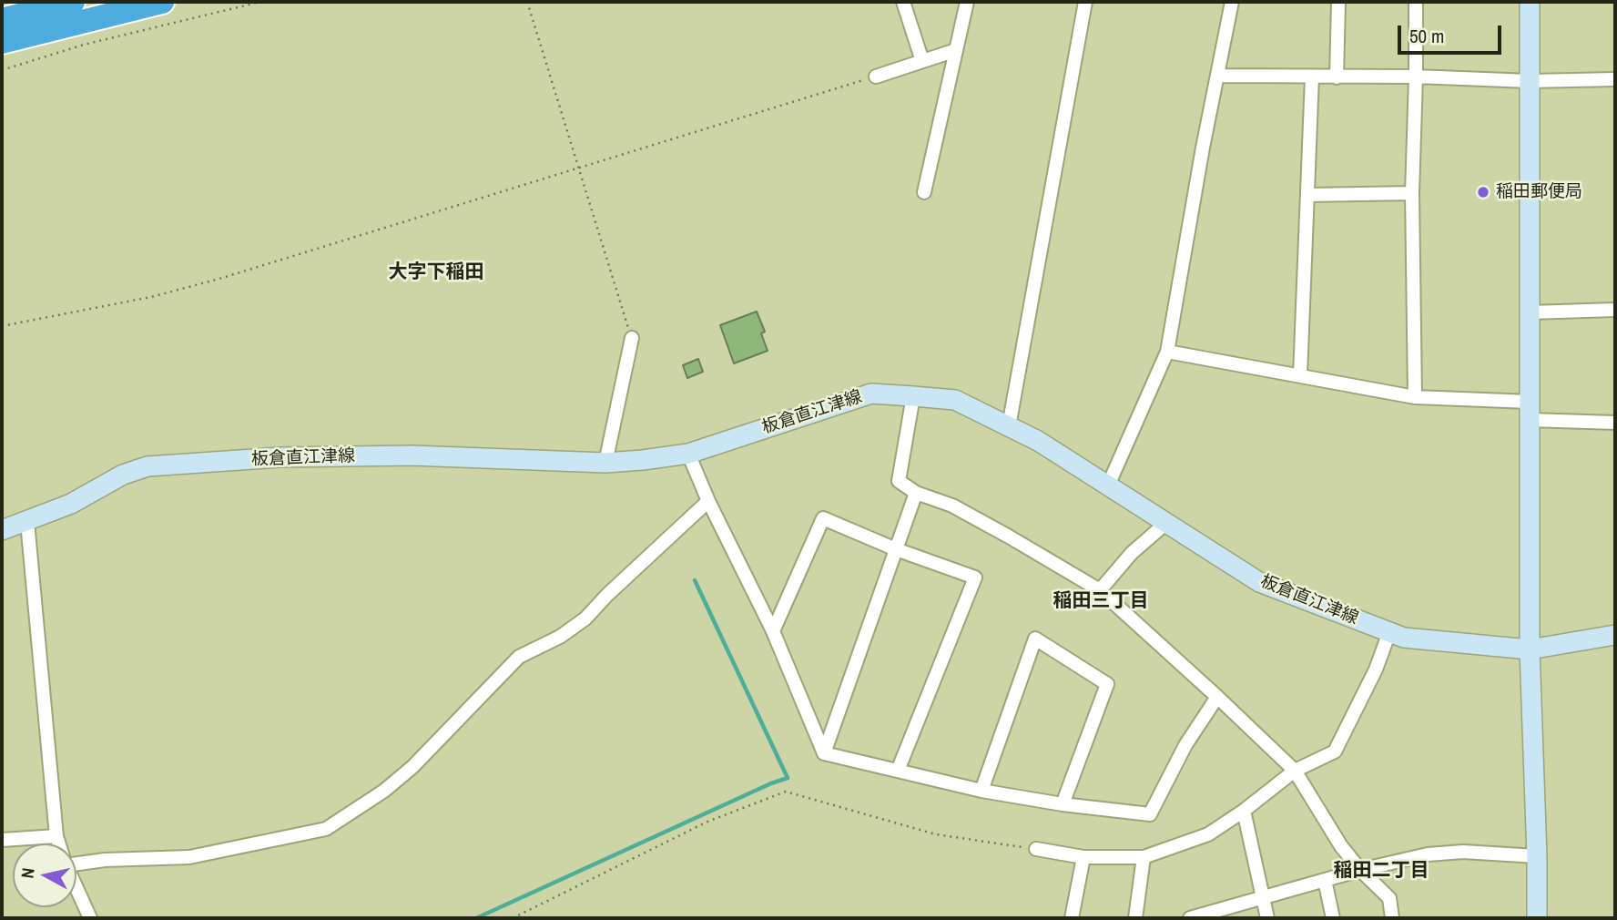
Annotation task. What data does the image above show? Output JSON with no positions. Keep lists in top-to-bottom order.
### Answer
{
  "streets": {
    "main road": ["板倉直江津線"]
  },
  "districts": ["大字下稲田", "稲田三丁目", "稲田二丁目"],
  "places": ["稲田郵便局"],
  "scale_bar": "50 m",
  "north": "left"
}
